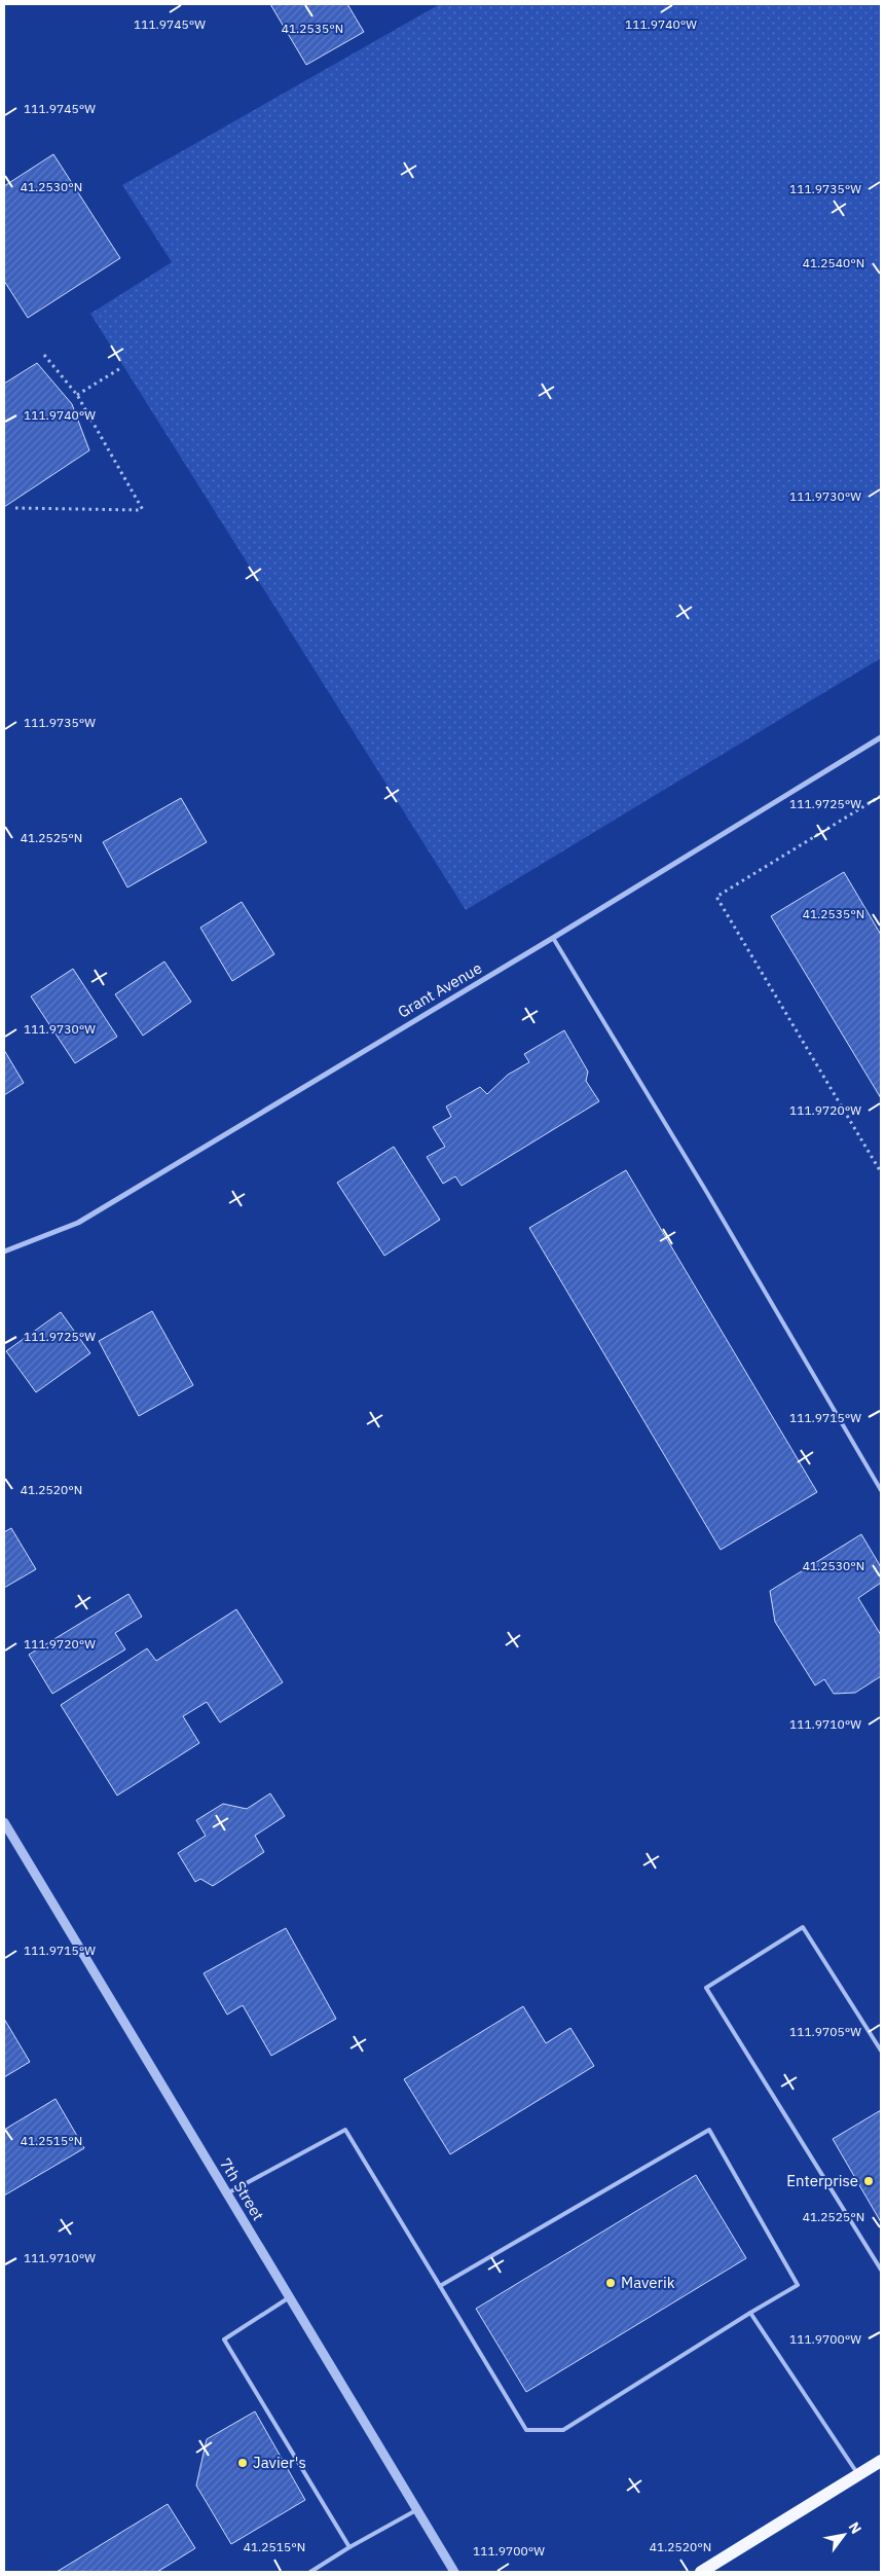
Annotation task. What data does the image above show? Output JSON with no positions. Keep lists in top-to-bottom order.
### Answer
{
  "streets": {
    "street": ["Grant Avenue", "7th Street"]
  },
  "places": ["Enterprise", "Maverik", "Javier's"],
  "north": "top right",
  "coordinates": [
    "111.9745°W",
    "111.9740°W",
    "41.2535°N",
    "41.2530°N",
    "111.9735°W",
    "41.2540°N",
    "111.9730°W",
    "111.9725°W",
    "41.2525°N",
    "111.9720°W",
    "111.9715°W",
    "41.2520°N",
    "111.9710°W",
    "111.9705°W",
    "41.2515°N",
    "111.9700°W"
  ]
}
